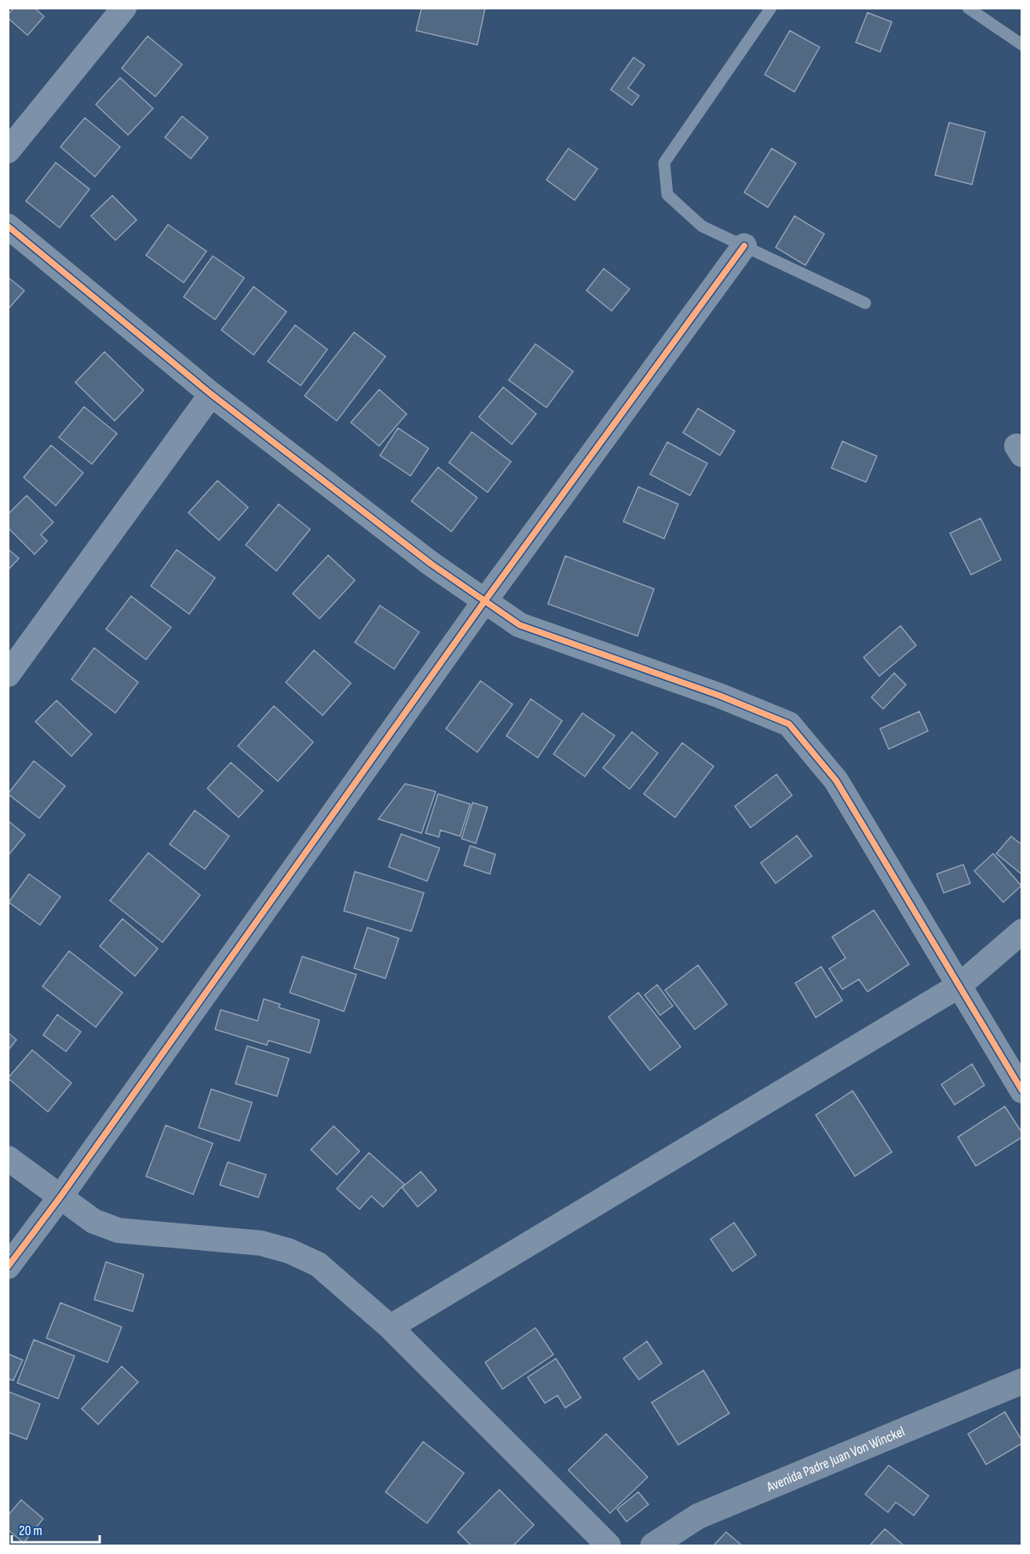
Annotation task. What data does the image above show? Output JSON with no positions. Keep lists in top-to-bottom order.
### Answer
{
  "streets": {
    "main road": ["Avenida Padre Juan Von Winckel"]
  },
  "scale_bar": "20 m"
}
